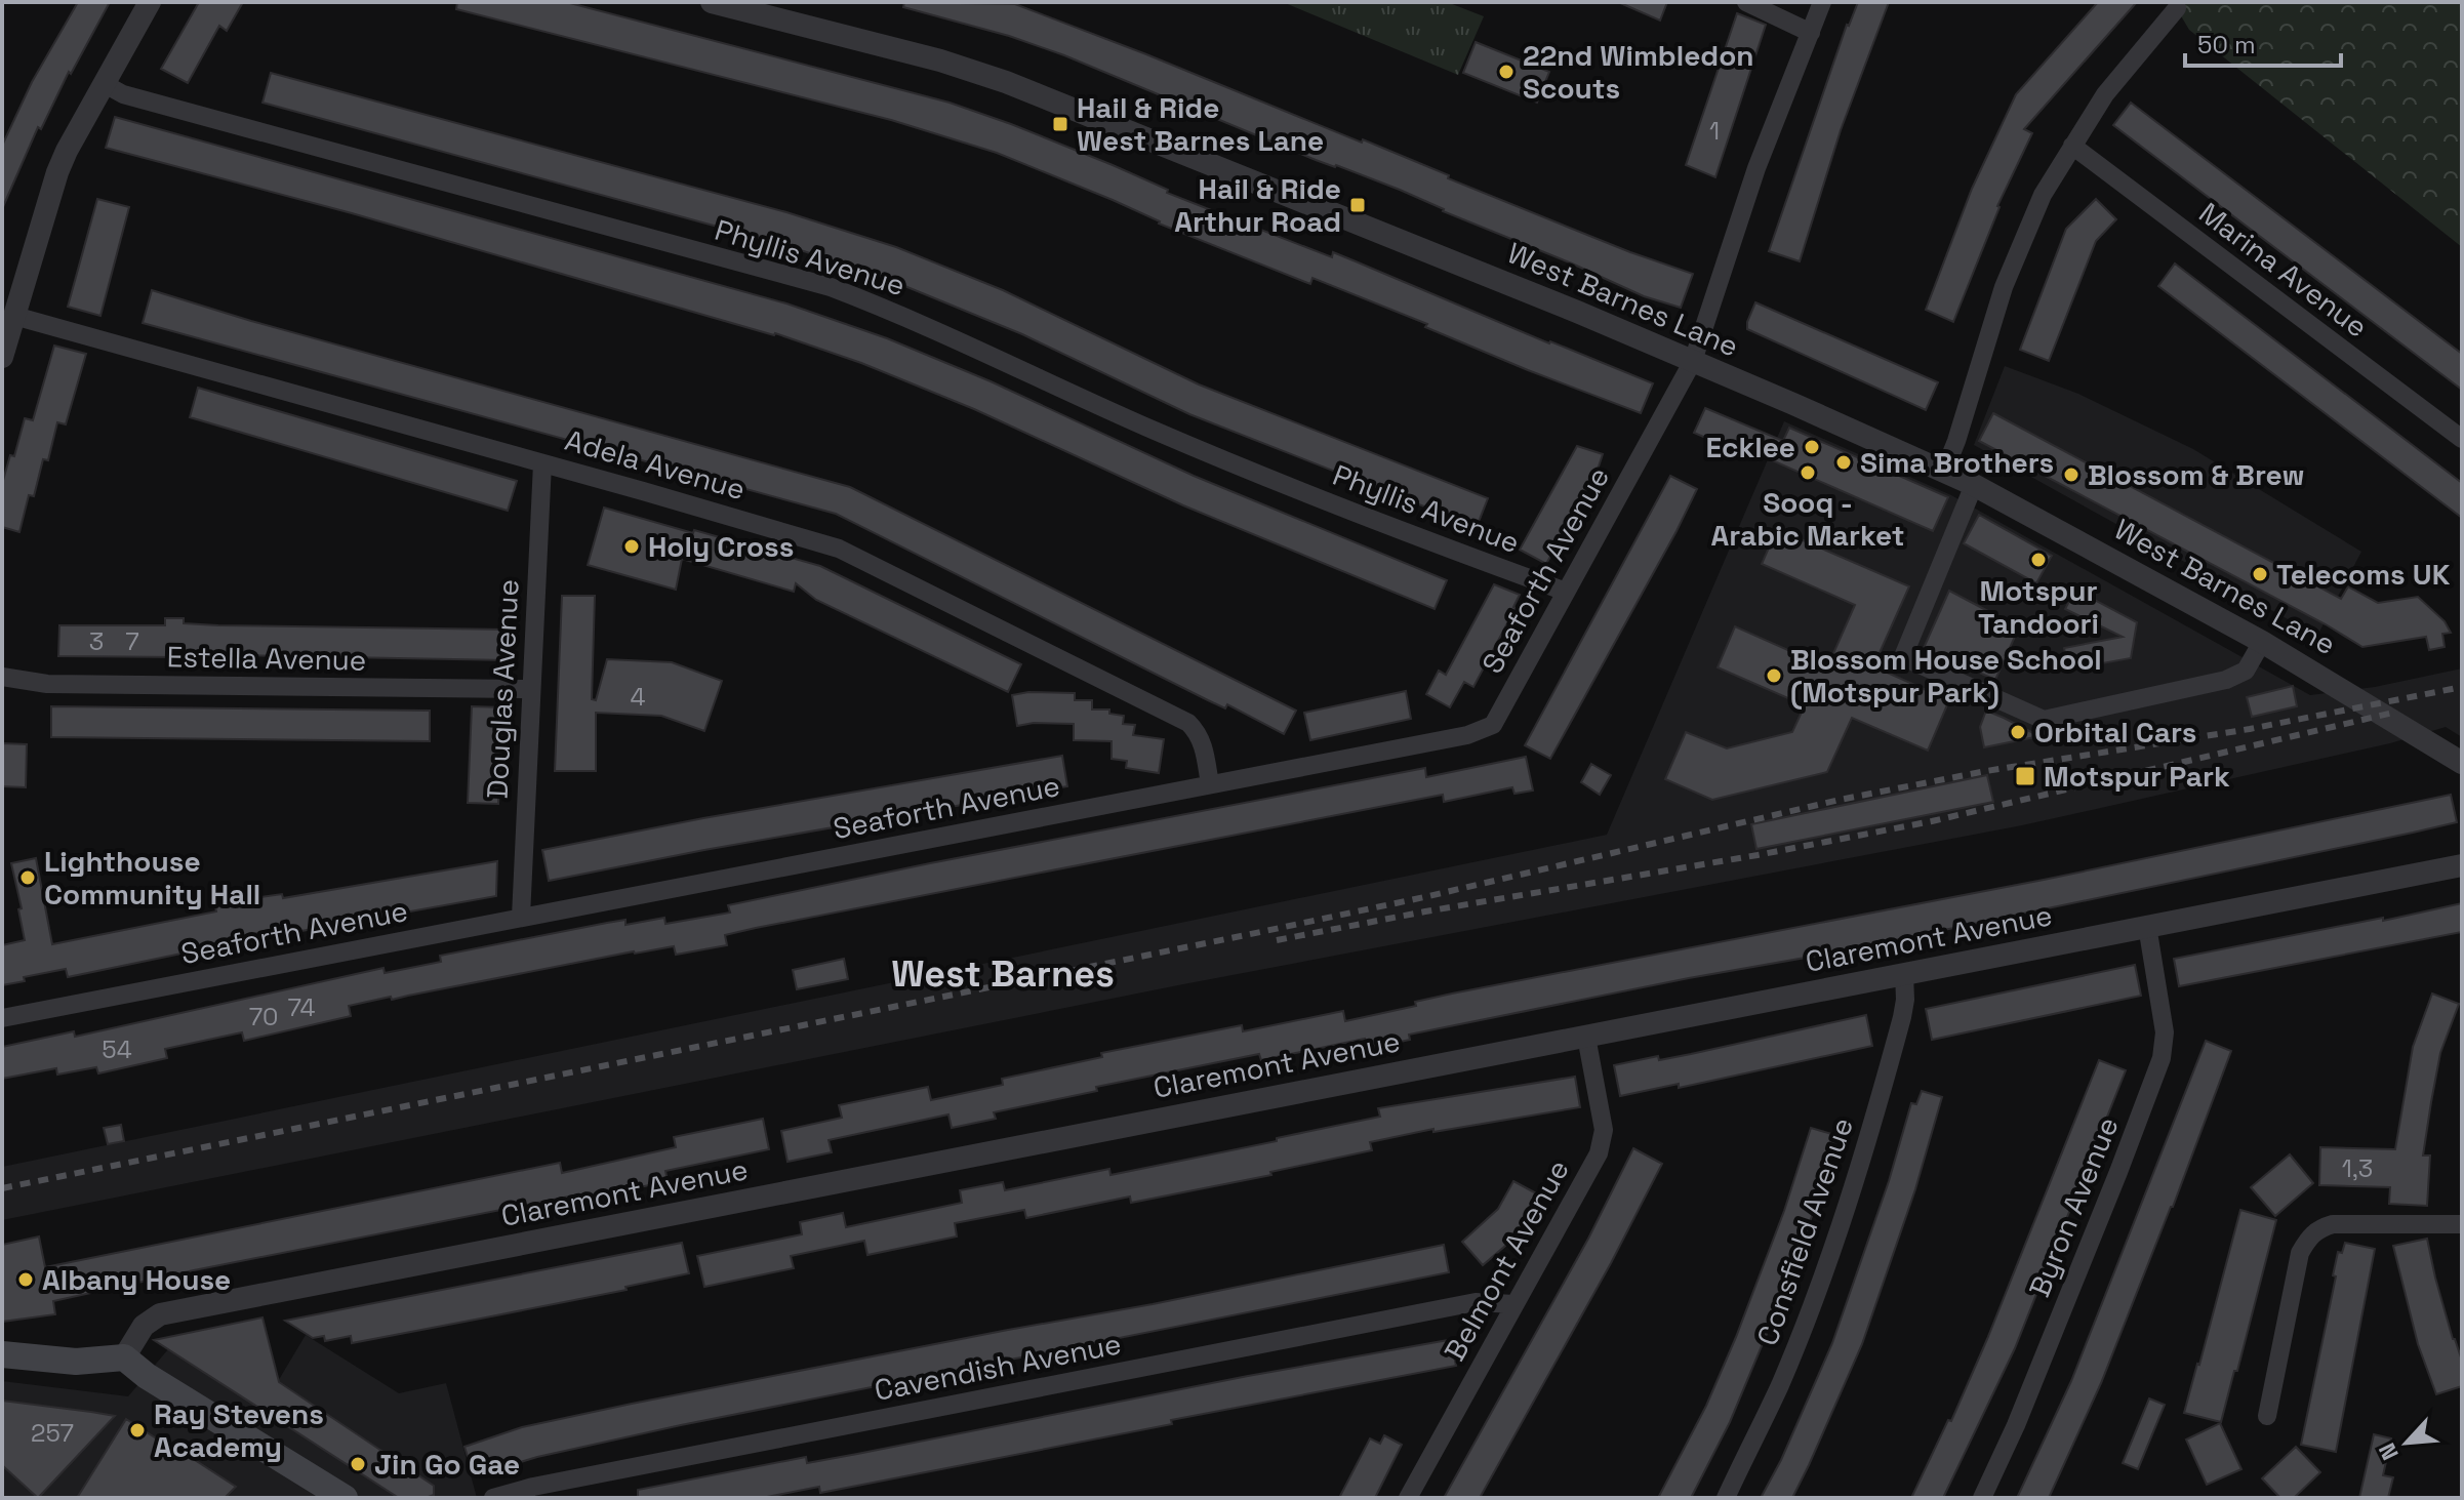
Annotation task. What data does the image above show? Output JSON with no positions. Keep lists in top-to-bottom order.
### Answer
{
  "streets": {
    "street": [
      "Phyllis Avenue",
      "Marina Avenue",
      "West Barnes Lane",
      "Adela Avenue",
      "Seaforth Avenue",
      "Estella Avenue",
      "Douglas Avenue",
      "Claremont Avenue",
      "Byron Avenue",
      "Consfield Avenue",
      "Belmont Avenue",
      "Cavendish Avenue"
    ]
  },
  "crossings": [
    ["Phyllis Avenue", "Seaforth Avenue"],
    ["West Barnes Lane", "Seaforth Avenue"],
    ["Adela Avenue", "Seaforth Avenue"],
    ["Adela Avenue", "Douglas Avenue"],
    ["Seaforth Avenue", "Douglas Avenue"],
    ["Estella Avenue", "Douglas Avenue"],
    ["Claremont Avenue", "Byron Avenue"],
    ["Claremont Avenue", "Consfield Avenue"],
    ["Claremont Avenue", "Belmont Avenue"],
    ["Belmont Avenue", "Cavendish Avenue"]
  ],
  "districts": ["West Barnes"],
  "places": {
    "other": [
      "22nd Wimbledon Scouts",
      "Ecklee",
      "Sima Brothers",
      "Sooq - Arabic Market",
      "Blossom & Brew",
      "Holy Cross",
      "Motspur Tandoori",
      "Telecoms UK",
      "Blossom House School (Motspur Park)",
      "Orbital Cars",
      "Lighthouse Community Hall",
      "Albany House",
      "Ray Stevens Academy",
      "Jin Go Gae"
    ],
    "transit": ["Hail & Ride West Barnes Lane", "Hail & Ride Arthur Road", "Motspur Park"]
  },
  "house_numbers": [
    "1",
    "3",
    "7",
    "4",
    "74",
    "70",
    "54",
    "1,3",
    "257"
  ],
  "scale_bar": "50 m",
  "north": "bottom left"
}
